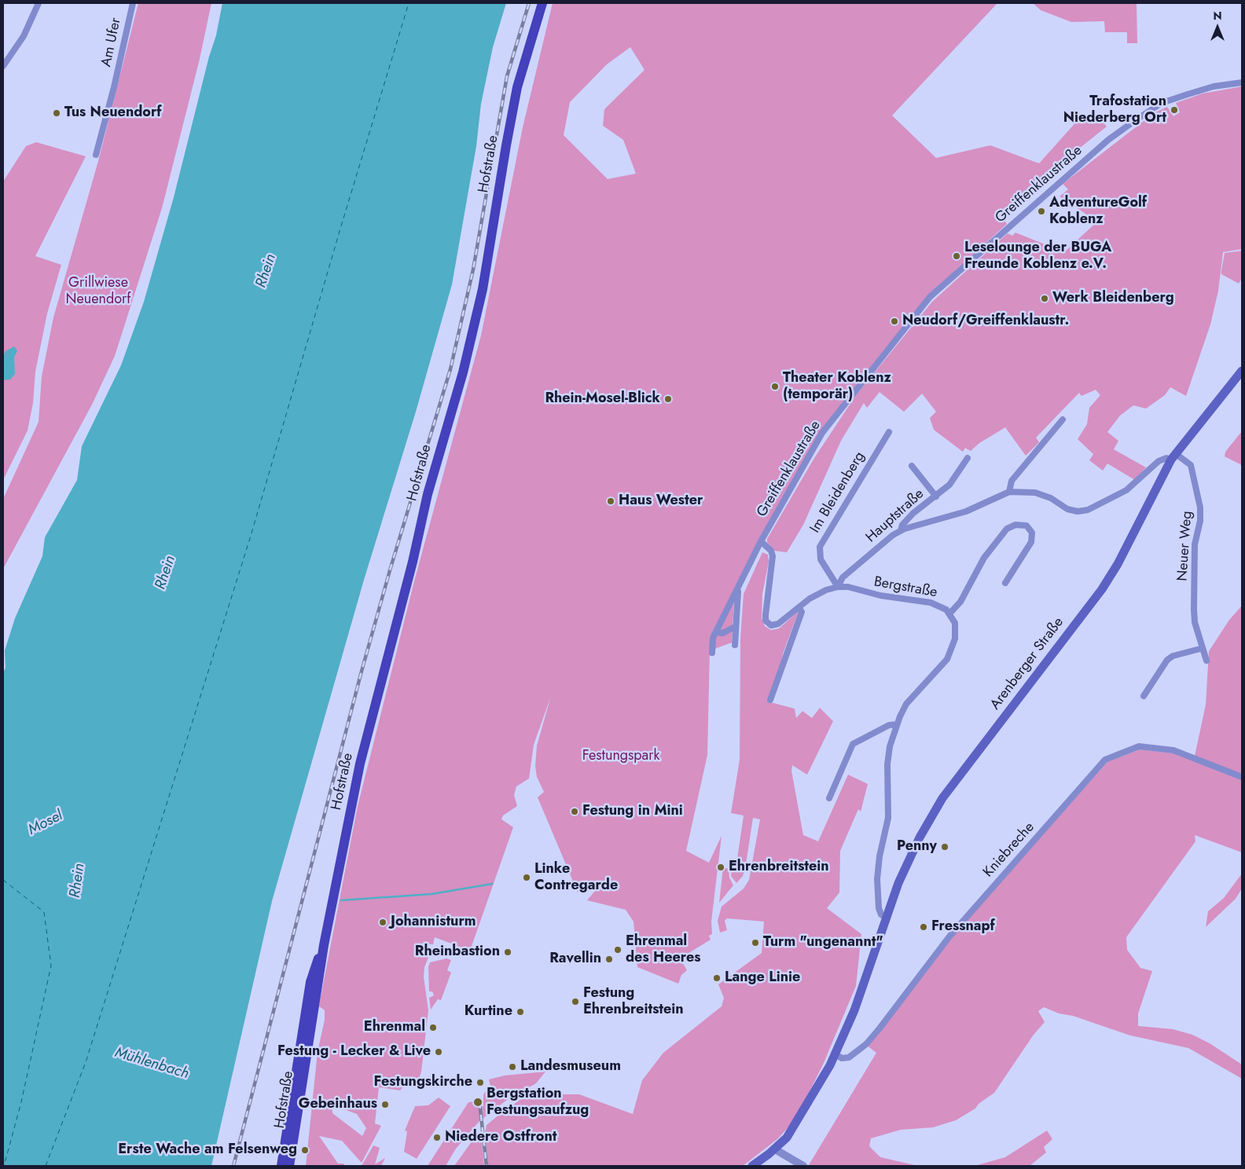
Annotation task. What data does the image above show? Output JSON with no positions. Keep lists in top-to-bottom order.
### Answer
{
  "streets": {
    "main road": ["Hofstraße", "Arenberger Straße"],
    "street": [
      "Am Ufer",
      "Greiffenklaustraße",
      "Im Bleidenberg",
      "Hauptstraße",
      "Neuer Weg",
      "Bergstraße",
      "Kniebreche"
    ]
  },
  "crossings": [
    ["Greiffenklaustraße", "Bergstraße"],
    ["Im Bleidenberg", "Hauptstraße"],
    ["Im Bleidenberg", "Bergstraße"],
    ["Hauptstraße", "Bergstraße"],
    ["Neuer Weg", "Arenberger Straße"],
    ["Bergstraße", "Arenberger Straße"],
    ["Arenberger Straße", "Kniebreche"]
  ],
  "water": ["Rhein", "Mosel", "Mühlenbach"],
  "parks": ["Grillwiese Neuendorf", "Festungspark"],
  "places": [
    "Trafostation Niederberg Ort",
    "Tus Neuendorf",
    "AdventureGolf Koblenz",
    "Leselounge der BUGA Freunde Koblenz e.V.",
    "Werk Bleidenberg",
    "Neudorf/Greiffenklaustr.",
    "Theater Koblenz (temporär)",
    "Rhein-Mosel-Blick",
    "Haus Wester",
    "Festung in Mini",
    "Penny",
    "Ehrenbreitstein",
    "Linke Contregarde",
    "Johannisturm",
    "Fressnapf",
    "Turm \"ungenannt\"",
    "Ehrenmal des Heeres",
    "Rheinbastion",
    "Ravellin",
    "Lange Linie",
    "Festung Ehrenbreitstein",
    "Kurtine",
    "Ehrenmal",
    "Festung - Lecker & Live",
    "Landesmuseum",
    "Festungskirche",
    "Bergstation Festungsaufzug",
    "Gebeinhaus",
    "Niedere Ostfront",
    "Erste Wache am Felsenweg"
  ],
  "north": "top"
}
